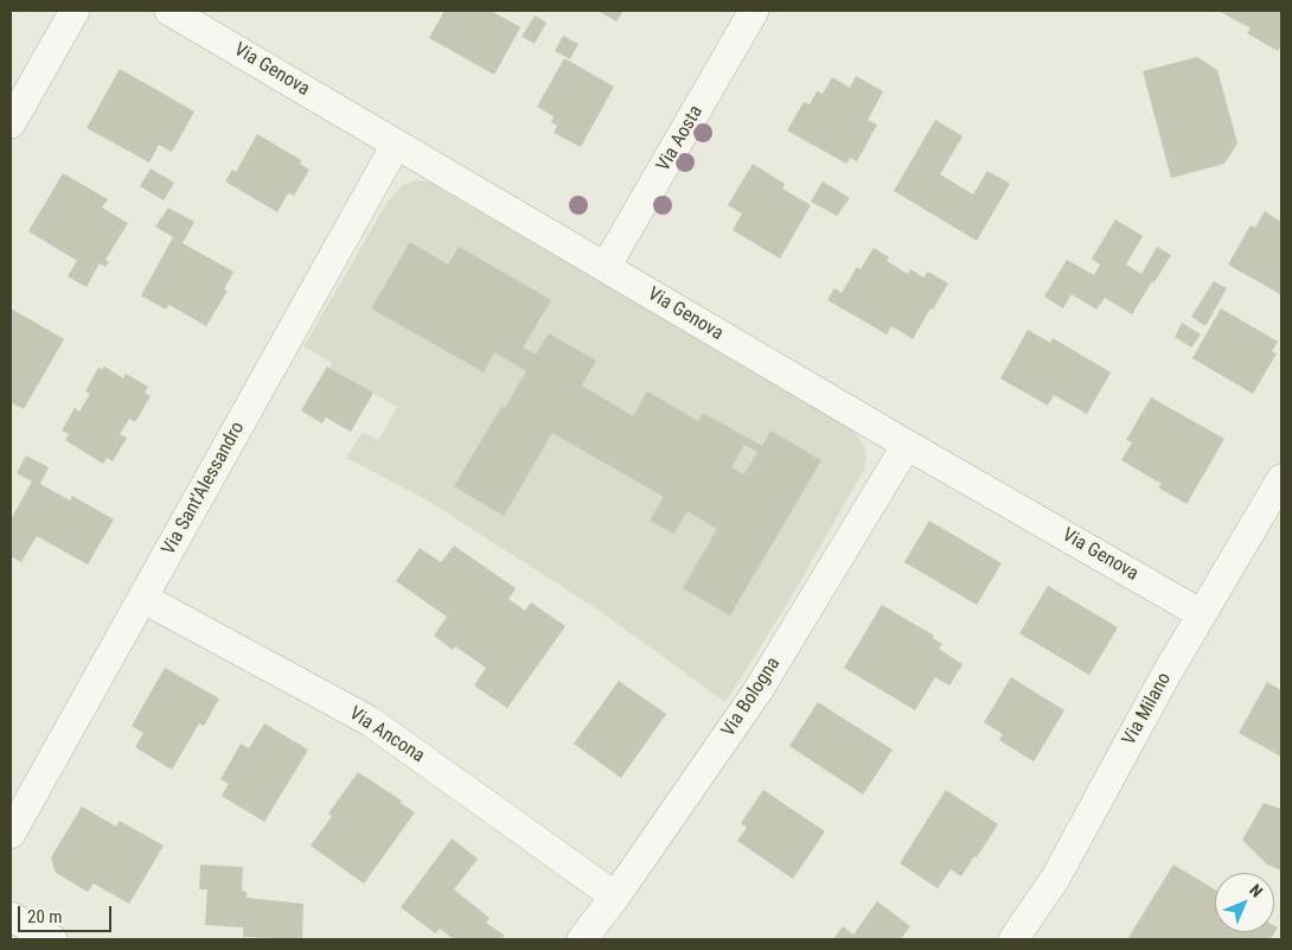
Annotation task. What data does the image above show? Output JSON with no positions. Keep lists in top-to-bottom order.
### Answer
{
  "streets": {
    "street": [
      "Via Genova",
      "Via Aosta",
      "Via Sant'Alessandro",
      "Via Bologna",
      "Via Milano",
      "Via Ancona"
    ]
  },
  "crossings": [
    ["Via Genova", "Via Aosta"],
    ["Via Genova", "Via Sant'Alessandro"],
    ["Via Genova", "Via Bologna"],
    ["Via Genova", "Via Milano"],
    ["Via Sant'Alessandro", "Via Ancona"],
    ["Via Bologna", "Via Ancona"]
  ],
  "scale_bar": "20 m",
  "north": "top right"
}
